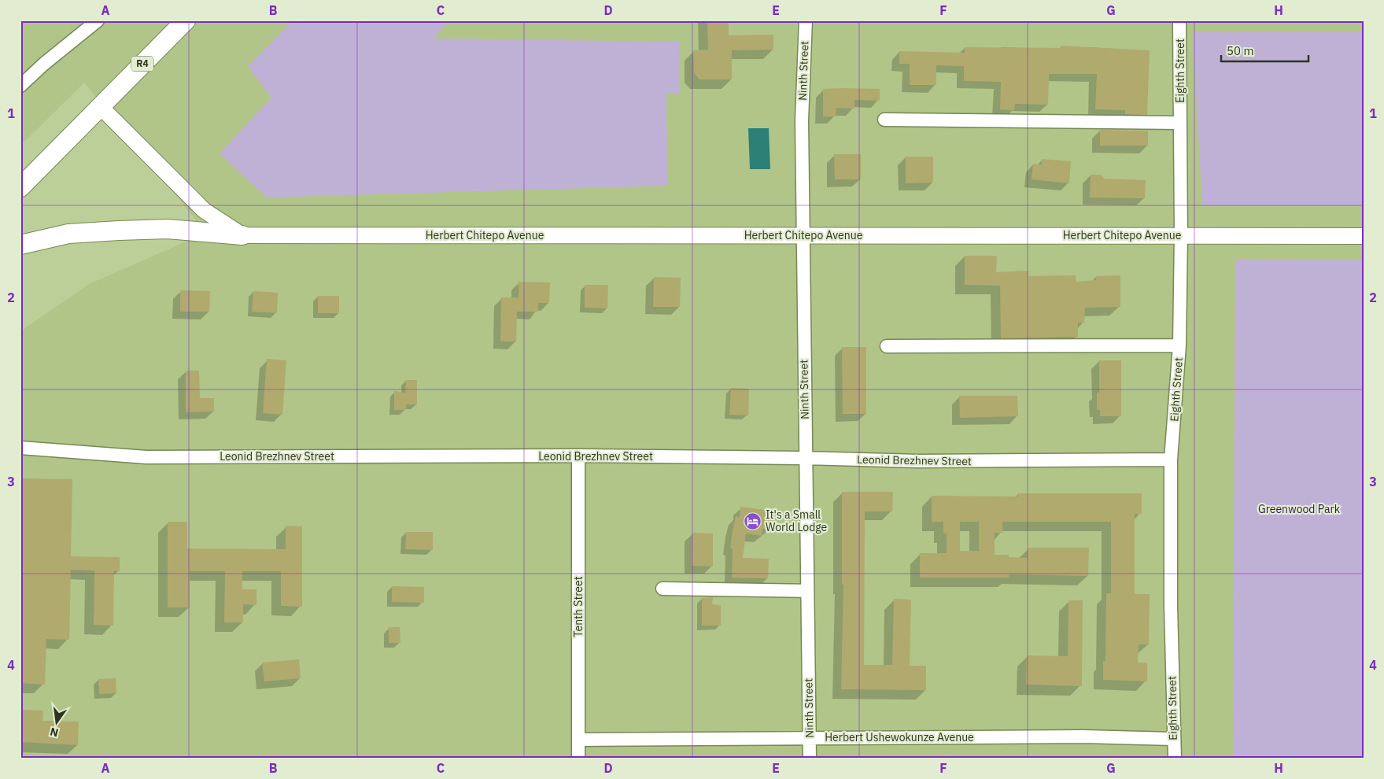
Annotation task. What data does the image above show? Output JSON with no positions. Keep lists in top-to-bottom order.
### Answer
{
  "streets": {
    "highway": ["R4"],
    "main road": ["Herbert Chitepo Avenue"],
    "street": [
      "Ninth Street",
      "Eighth Street",
      "Leonid Brezhnev Street",
      "Tenth Street",
      "Herbert Ushewokunze Avenue"
    ]
  },
  "crossings": [
    ["Ninth Street", "Herbert Chitepo Avenue"],
    ["Ninth Street", "Leonid Brezhnev Street"],
    ["Ninth Street", "Herbert Ushewokunze Avenue"],
    ["Eighth Street", "Herbert Chitepo Avenue"],
    ["Eighth Street", "Leonid Brezhnev Street"],
    ["Eighth Street", "Herbert Ushewokunze Avenue"],
    ["Leonid Brezhnev Street", "Tenth Street"],
    ["Tenth Street", "Herbert Ushewokunze Avenue"]
  ],
  "parks": ["Greenwood Park"],
  "places": {
    "hotel": ["It's a Small World Lodge"]
  },
  "scale_bar": "50 m",
  "north": "bottom",
  "grid": {
    "columns": [
      "A",
      "B",
      "C",
      "D",
      "E",
      "F",
      "G",
      "H"
    ],
    "rows": [
      "1",
      "2",
      "3",
      "4"
    ]
  }
}
